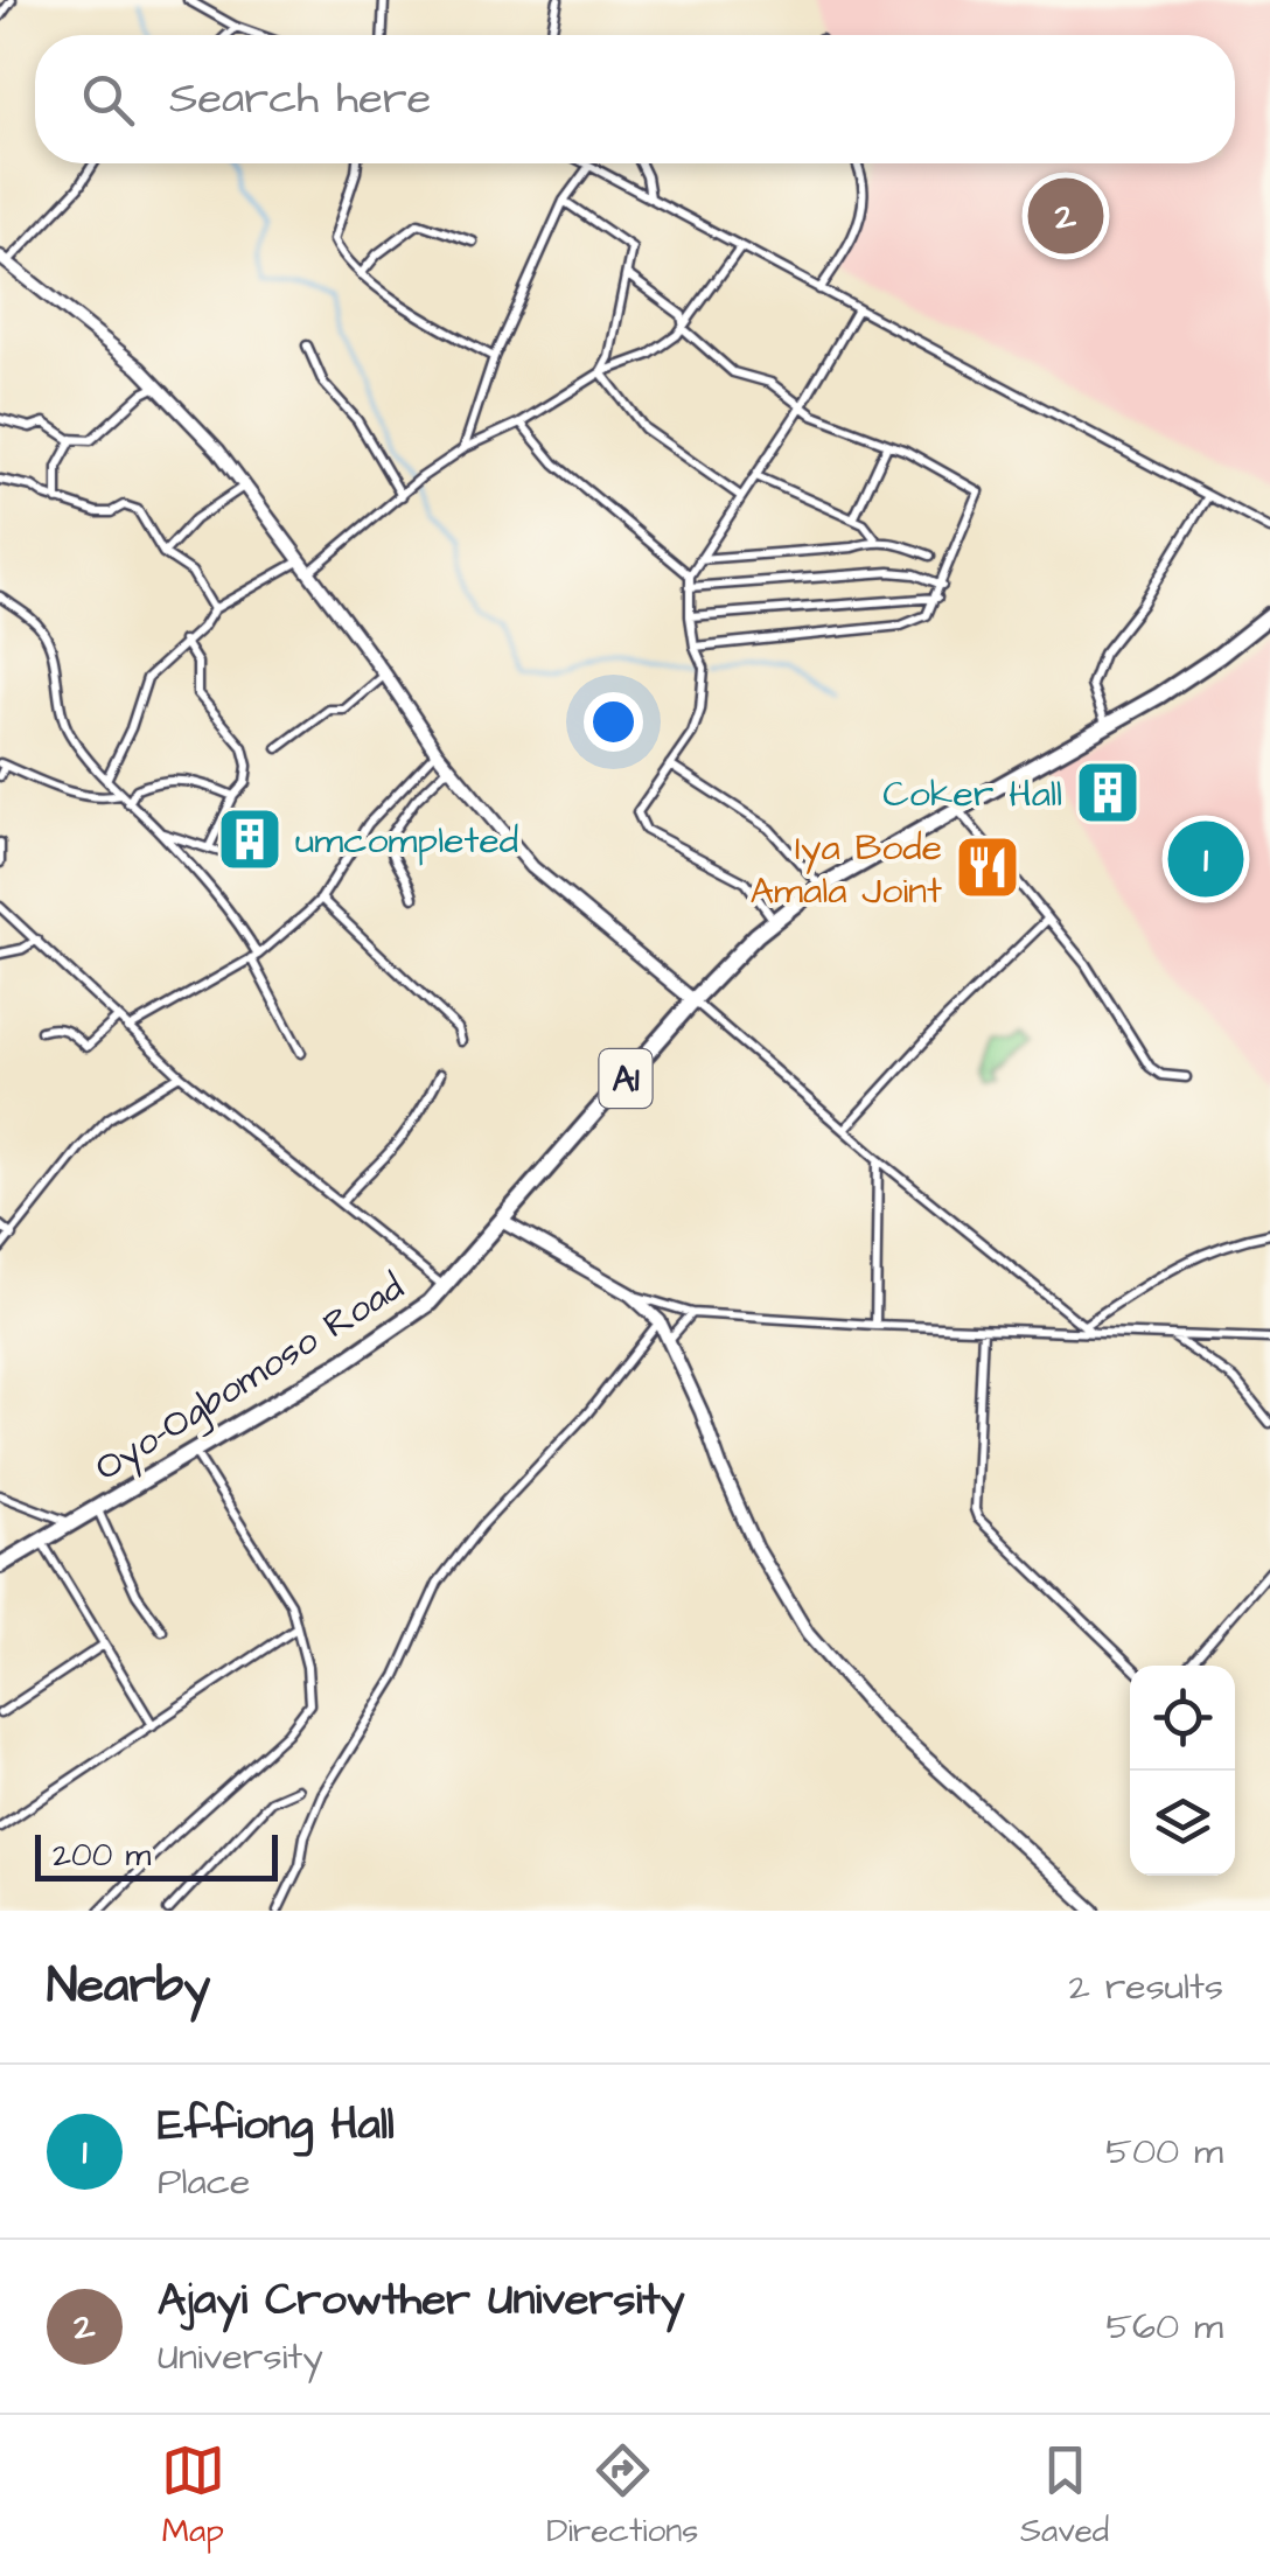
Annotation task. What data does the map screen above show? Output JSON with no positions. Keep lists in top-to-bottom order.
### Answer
{
  "streets": {
    "highway": ["A1", "Oyo-Ogbomoso Road"]
  },
  "places": {
    "building": ["Coker Hall", "umcompleted"],
    "restaurant": ["Iya Bode Amala Joint"]
  },
  "scale_bar": "200 m",
  "page": {
    "search": "Search here",
    "pins": ["2", "1"],
    "scale": "200 m",
    "heading": ["Nearby", "2 results"],
    "list": [
      {
        "mark": "1",
        "name": "Effiong Hall",
        "note": "Place",
        "value": "500 m"
      },
      {
        "mark": "2",
        "name": "Ajayi Crowther University",
        "note": "University",
        "value": "560 m"
      }
    ],
    "nav": ["Map", "Directions", "Saved"]
  }
}
